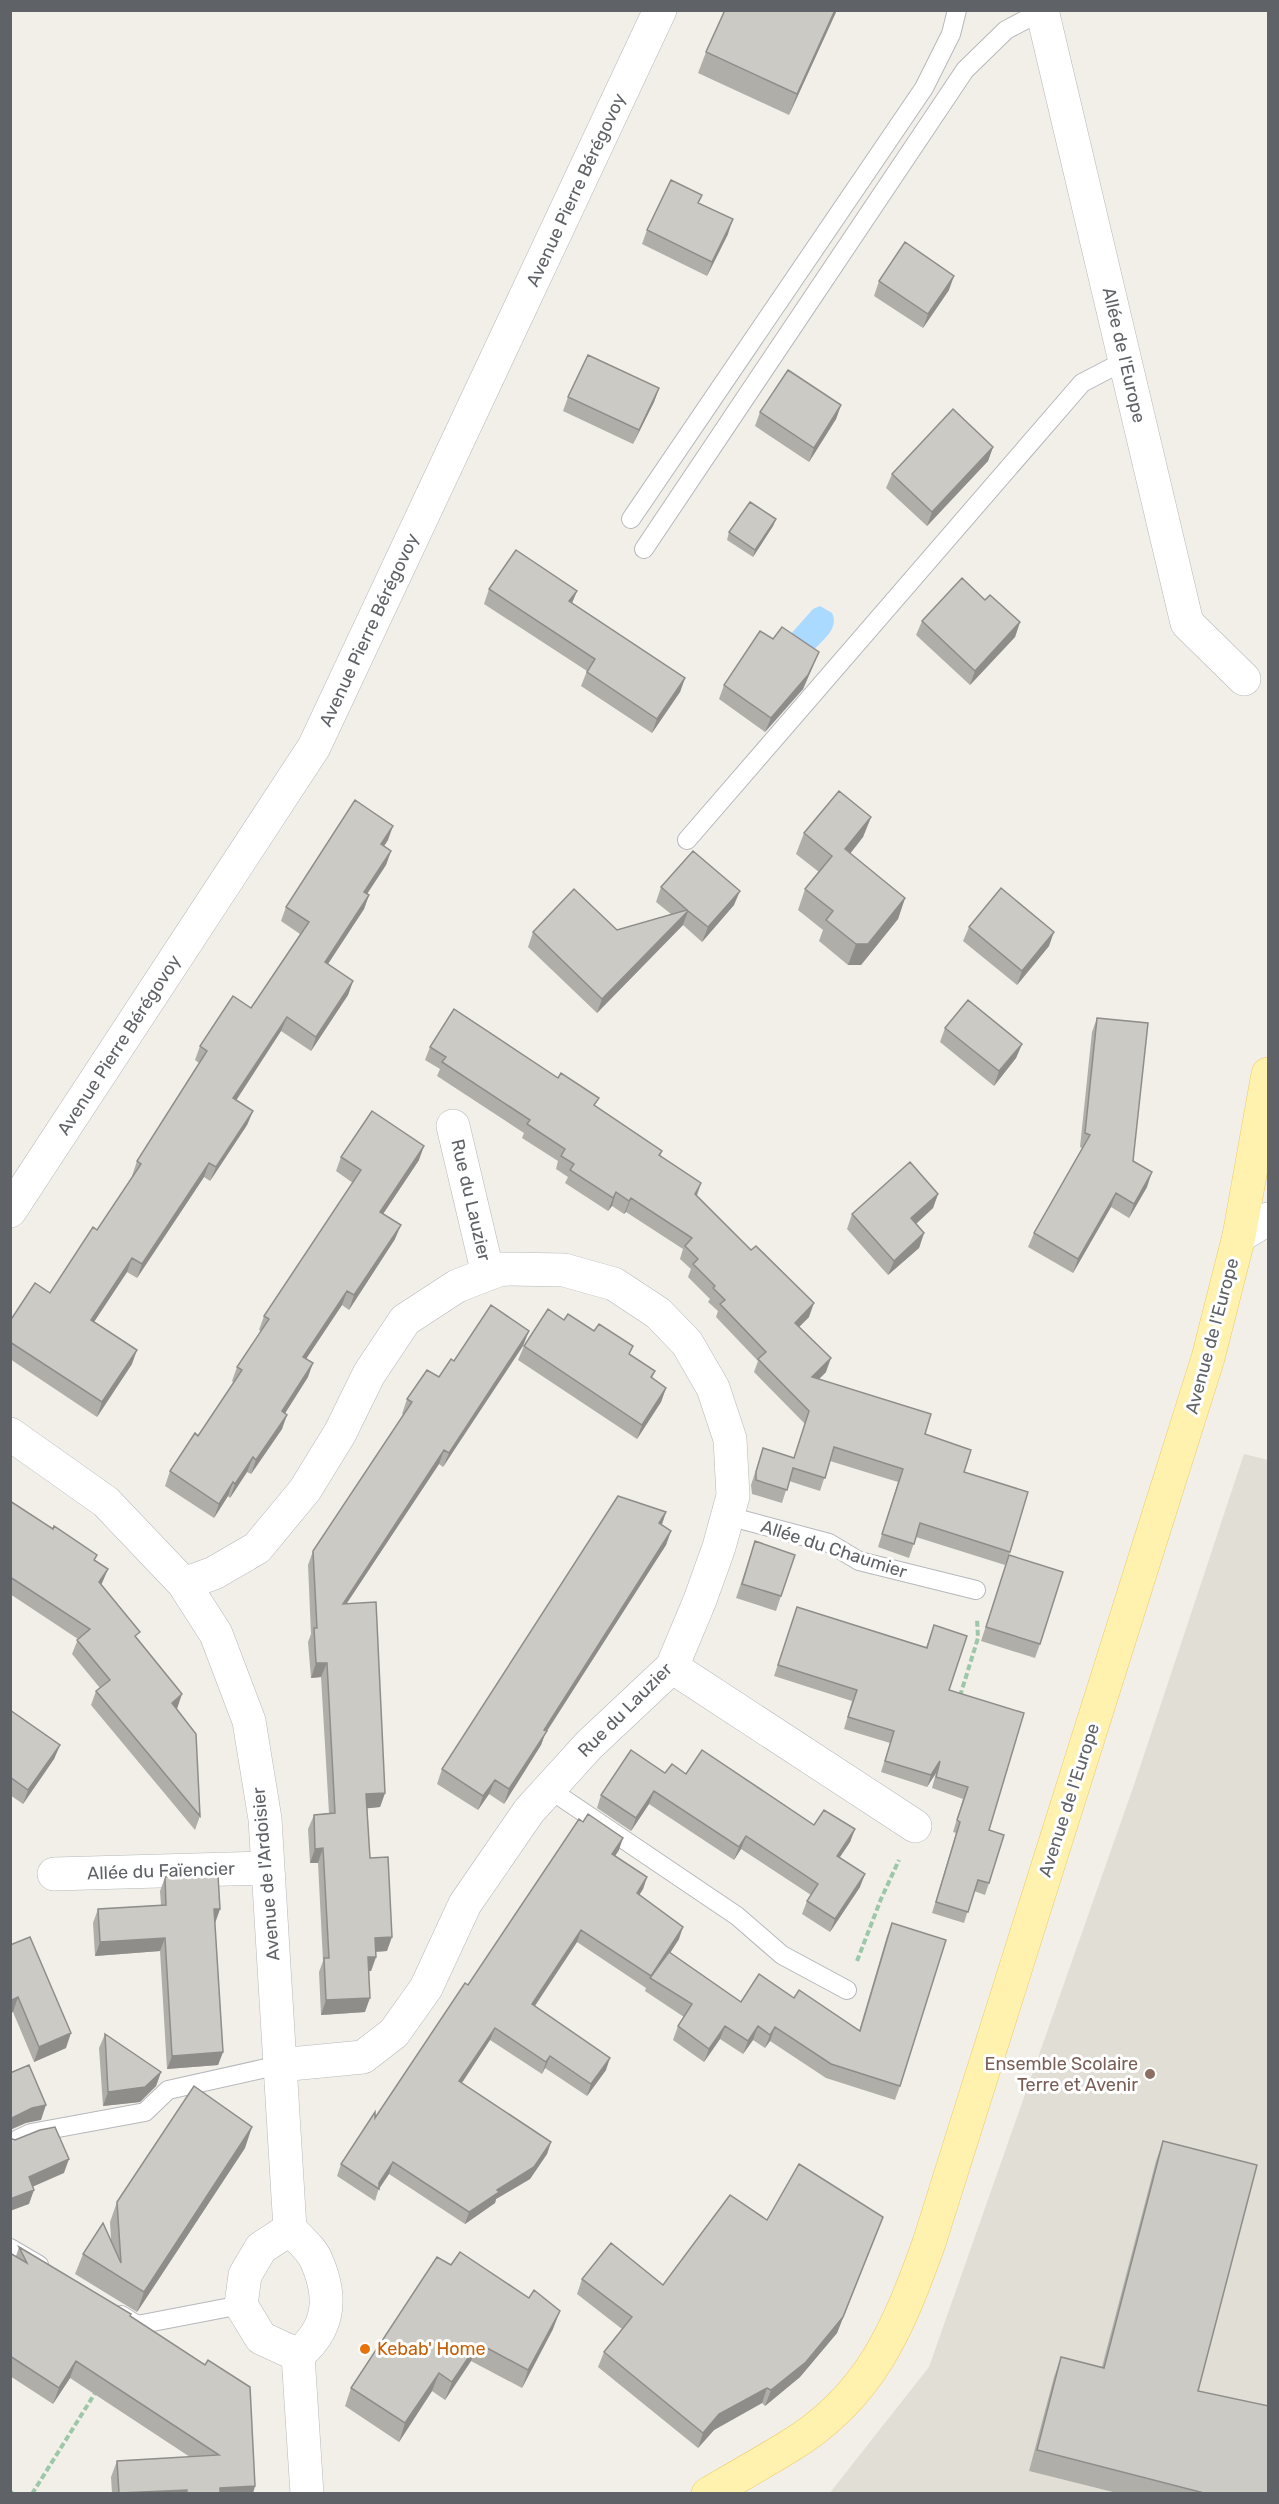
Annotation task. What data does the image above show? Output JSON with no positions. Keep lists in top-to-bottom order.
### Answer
{
  "streets": {
    "main road": ["Avenue de l'Europe"],
    "street": [
      "Avenue Pierre Bérégovoy",
      "Allée de l'Europe",
      "Rue du Lauzier",
      "Allée du Faïencier",
      "Avenue de l'Ardoisier"
    ],
    "lane": ["Allée du Chaumier"]
  },
  "crossings": [
    ["Rue du Lauzier", "Allée du Chaumier"],
    ["Rue du Lauzier", "Avenue de l'Ardoisier"],
    ["Allée du Faïencier", "Avenue de l'Ardoisier"]
  ],
  "places": ["Ensemble Scolaire Terre et Avenir", "Kebab' Home"]
}
